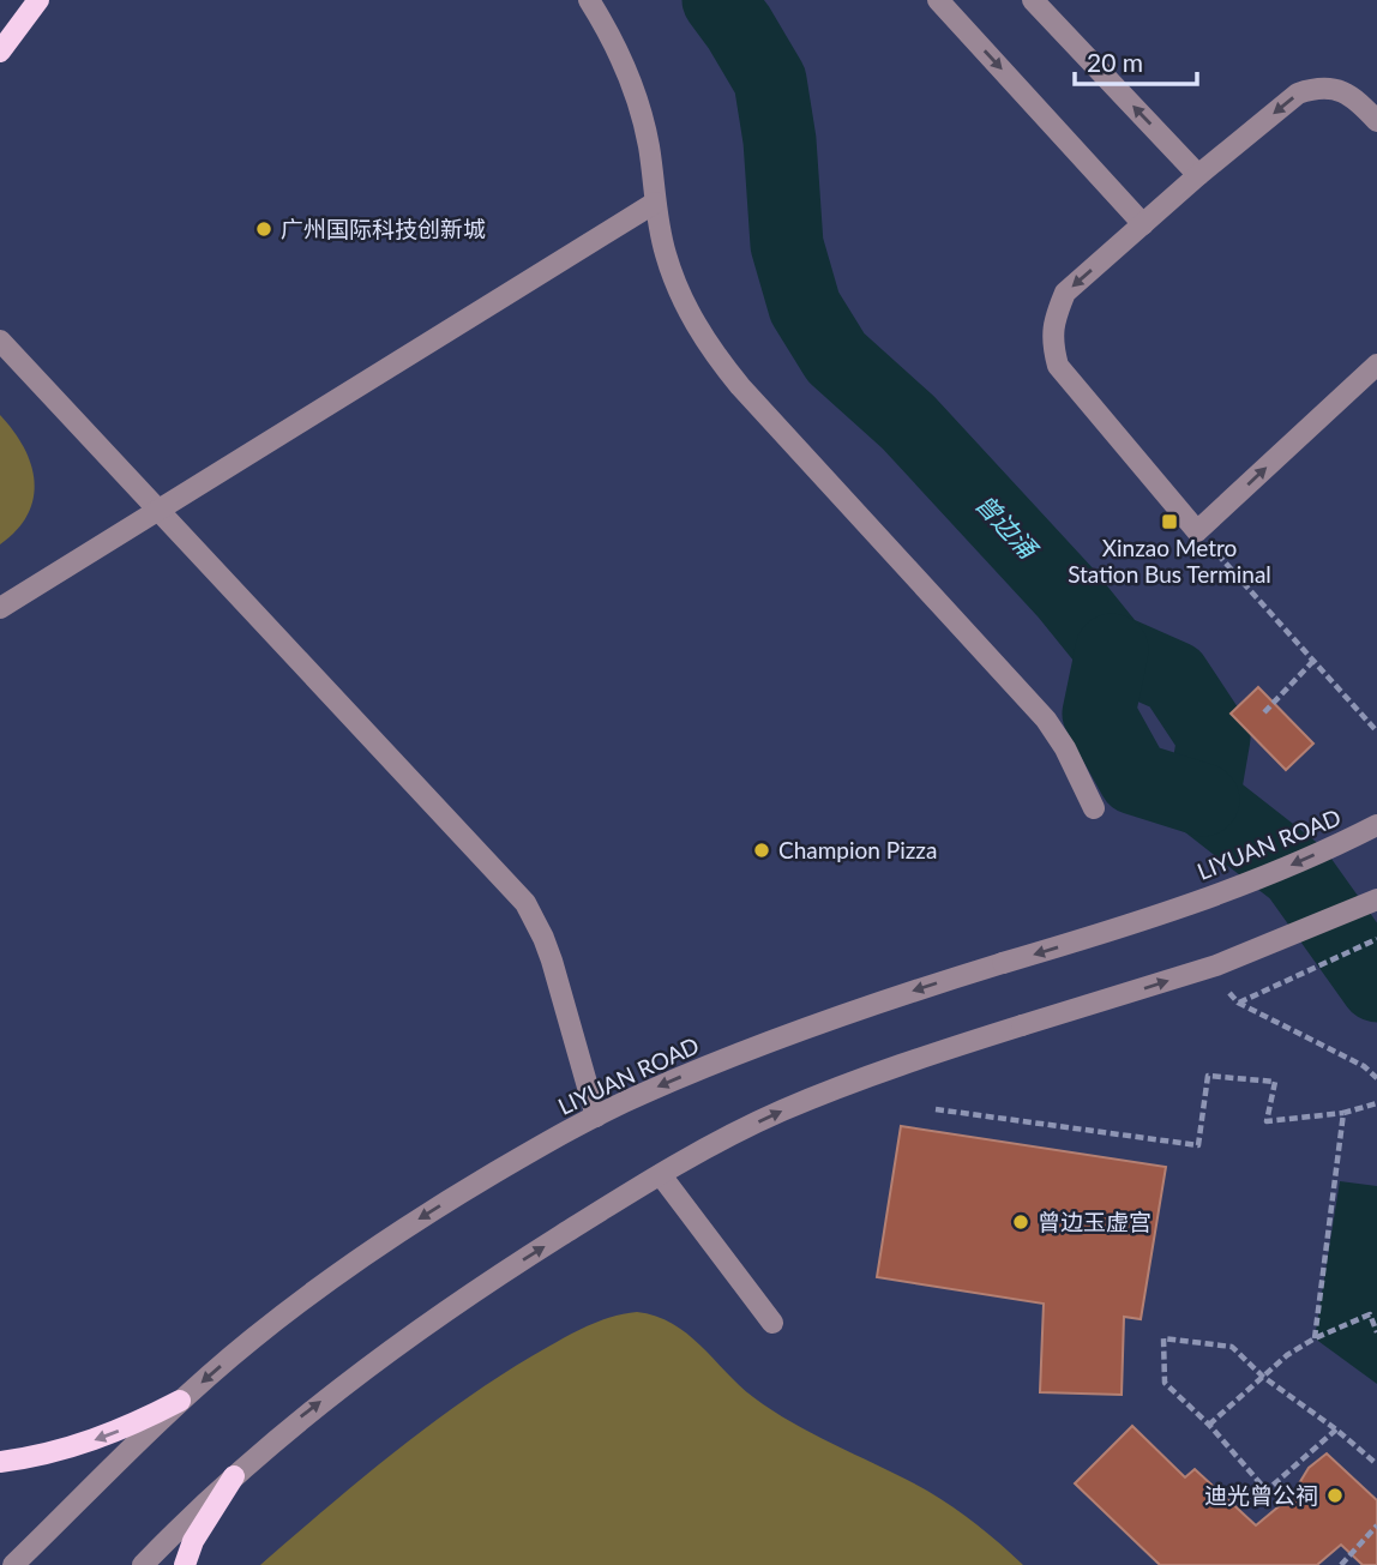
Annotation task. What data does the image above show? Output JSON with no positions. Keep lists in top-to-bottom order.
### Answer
{
  "streets": {
    "street": ["LIYUAN ROAD"]
  },
  "water": ["曾边涌"],
  "places": {
    "other": [
      "广州国际科技创新城",
      "Champion Pizza",
      "曾边玉虚宫",
      "迪光曾公祠"
    ],
    "transit": ["Xinzao Metro Station Bus Terminal"]
  },
  "scale_bar": "20 m"
}
